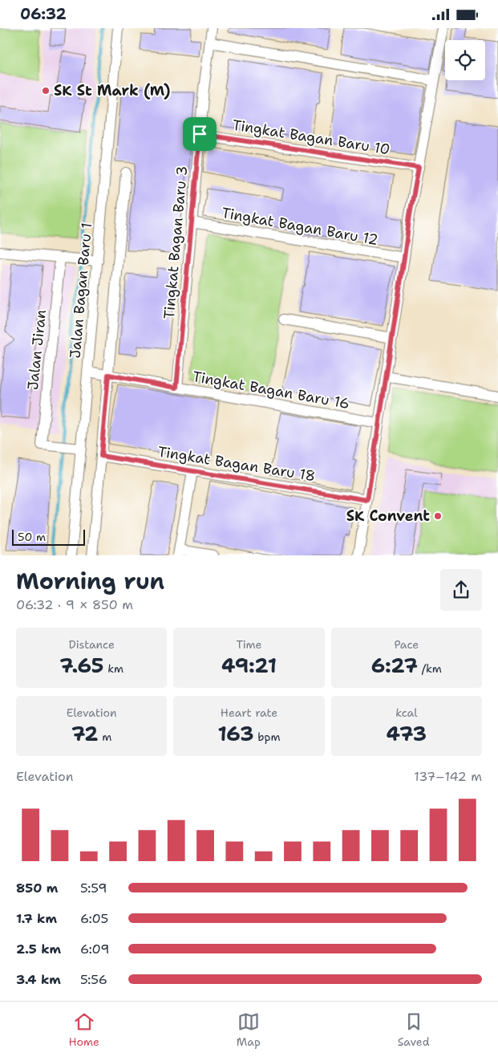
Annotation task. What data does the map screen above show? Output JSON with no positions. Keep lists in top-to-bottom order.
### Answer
{
  "streets": {
    "street": [
      "Tingkat Bagan Baru 10",
      "Tingkat Bagan Baru 12",
      "Tingkat Bagan Baru 3",
      "Jalan Bagan Baru 1",
      "Jalan Jiran",
      "Tingkat Bagan Baru 16",
      "Tingkat Bagan Baru 18"
    ]
  },
  "crossings": [
    ["Tingkat Bagan Baru 10", "Tingkat Bagan Baru 3"],
    ["Tingkat Bagan Baru 12", "Tingkat Bagan Baru 3"],
    ["Tingkat Bagan Baru 3", "Tingkat Bagan Baru 16"],
    ["Jalan Bagan Baru 1", "Jalan Jiran"],
    ["Jalan Bagan Baru 1", "Tingkat Bagan Baru 16"]
  ],
  "places": ["SK St Mark (M)", "SK Convent"],
  "scale_bar": "50 m",
  "page": {
    "status": "06:32",
    "scale": "50 m",
    "heading": ["Morning run", "06:32 · 9 × 850 m"],
    "stats": [
      ["Distance", "7.65 km"],
      ["Time", "49:21"],
      ["Pace", "6:27 /km"],
      ["Elevation", "72 m"],
      ["Heart rate", "163 bpm"],
      ["kcal", "473"]
    ],
    "chart": ["Elevation", "137–142 m"],
    "list": [
      {
        "name": "850 m",
        "note": "5:59"
      },
      {
        "name": "1.7 km",
        "note": "6:05"
      },
      {
        "name": "2.5 km",
        "note": "6:09"
      },
      {
        "name": "3.4 km",
        "note": "5:56"
      }
    ],
    "tabs": ["Home", "Map", "Saved"]
  }
}
